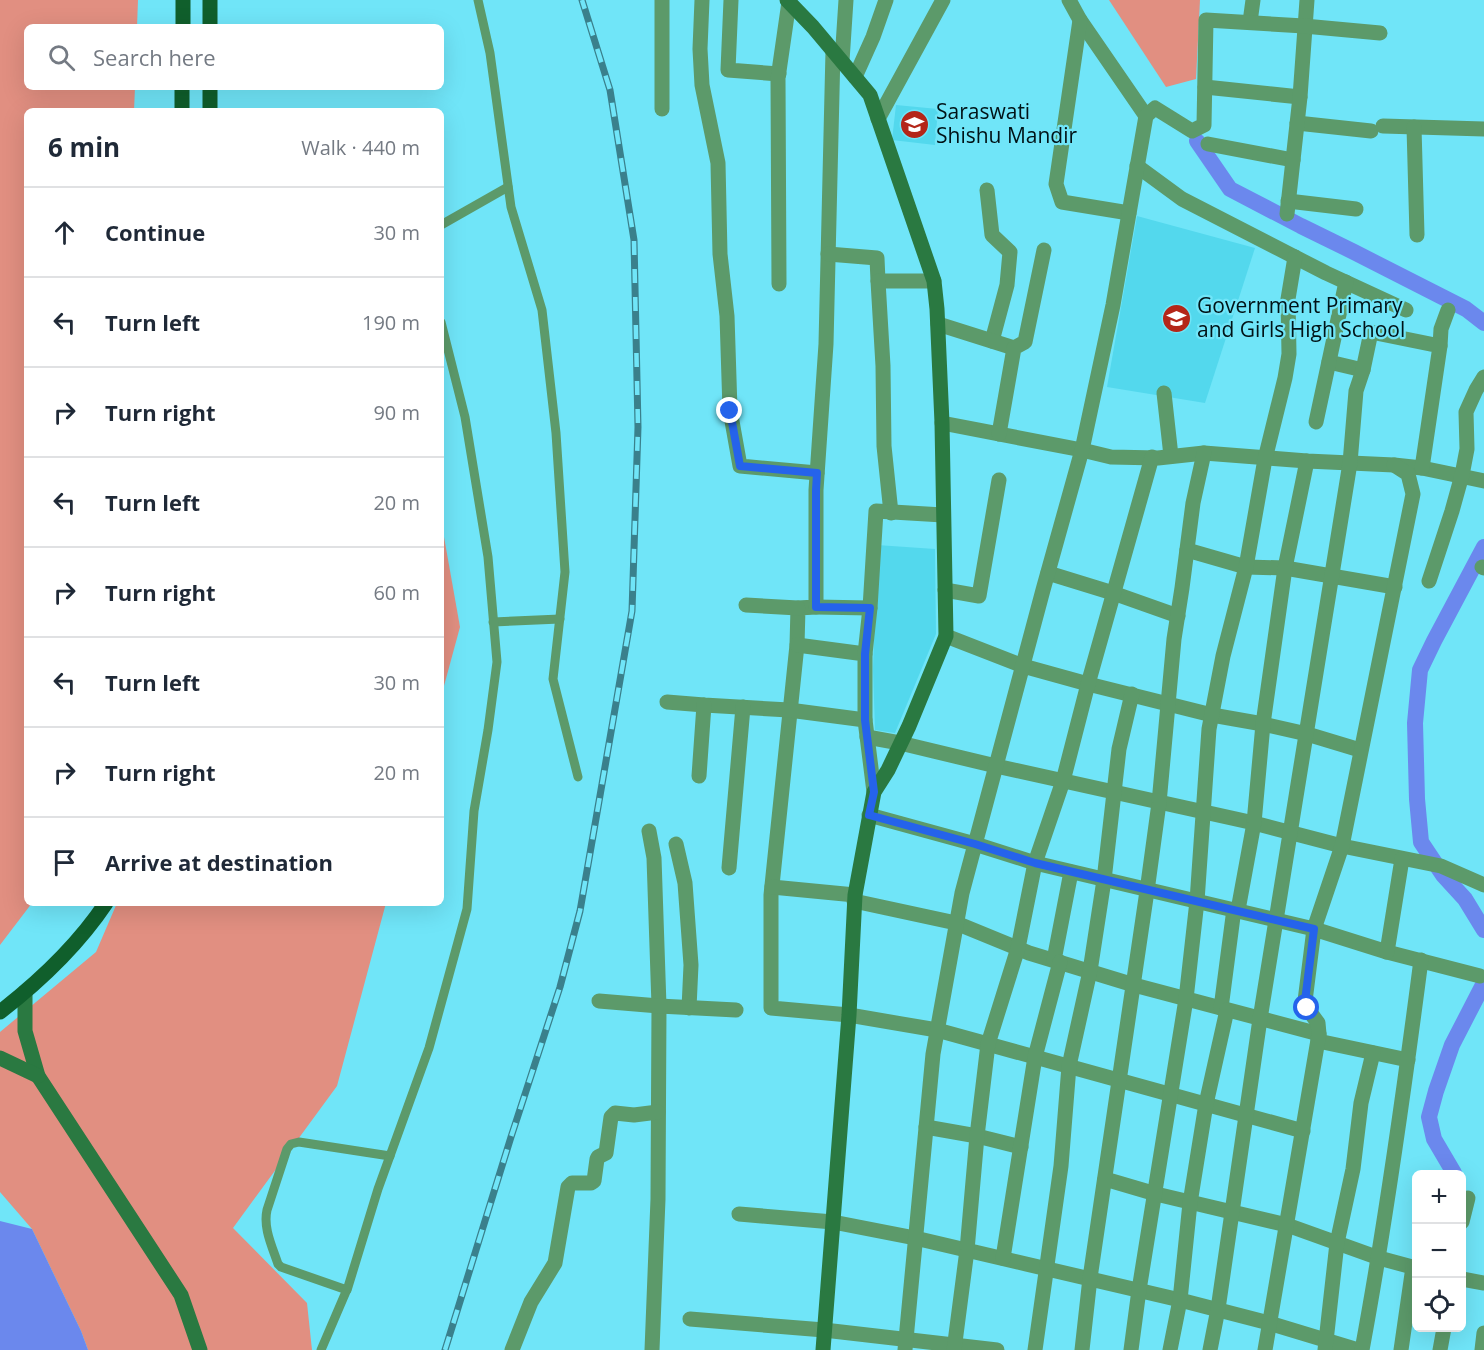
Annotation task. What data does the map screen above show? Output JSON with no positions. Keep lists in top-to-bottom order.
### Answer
{
  "places": {
    "school or university": ["Saraswati Shishu Mandir", "Government Primary and Girls High School"]
  },
  "page": {
    "search": "Search here",
    "heading": ["6 min", "Walk · 440 m"],
    "list": [
      ["Continue", "30 m"],
      ["Turn left", "190 m"],
      ["Turn right", "90 m"],
      ["Turn left", "20 m"],
      ["Turn right", "60 m"],
      ["Turn left", "30 m"],
      ["Turn right", "20 m"],
      "Arrive at destination"
    ],
    "map_buttons": ["+", "−"]
  }
}
